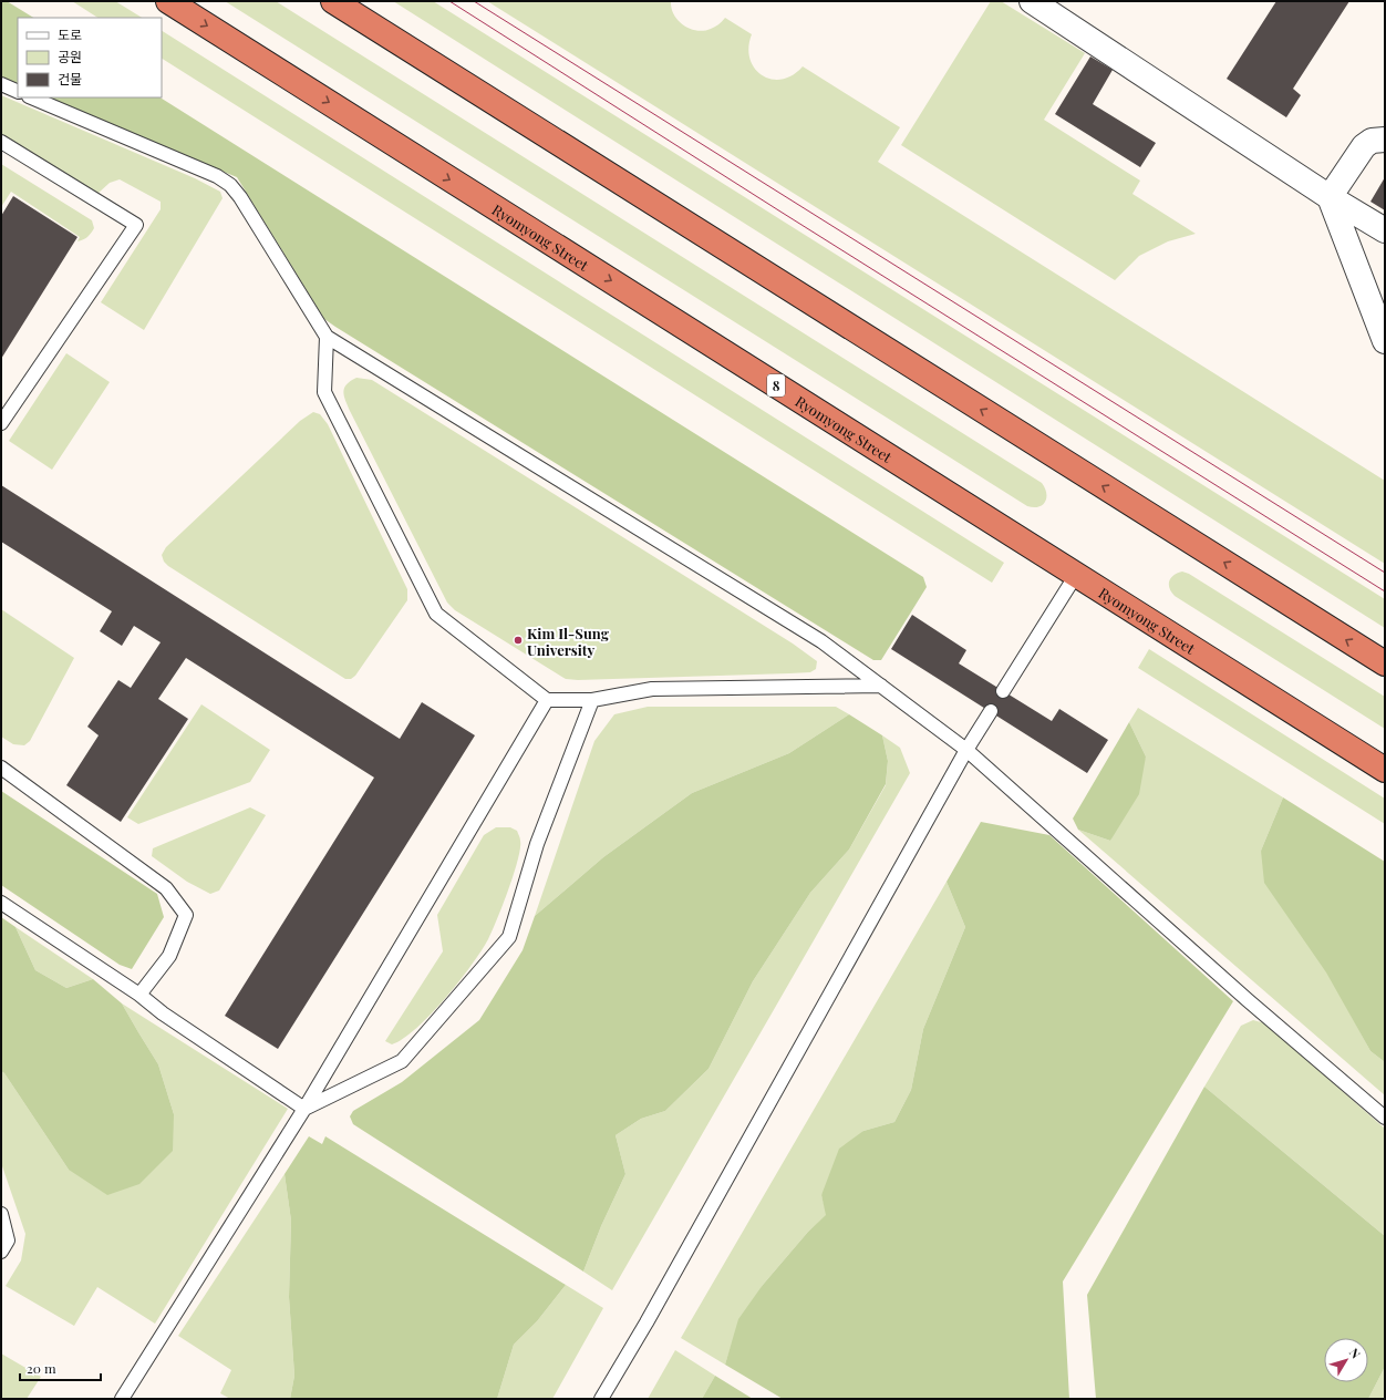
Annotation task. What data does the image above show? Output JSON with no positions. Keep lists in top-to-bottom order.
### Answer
{
  "streets": {
    "highway": ["Ryomyong Street", "8"]
  },
  "places": ["Kim Il-Sung University"],
  "legend": ["도로", "공원", "건물"],
  "scale_bar": "20 m",
  "north": "top right"
}
